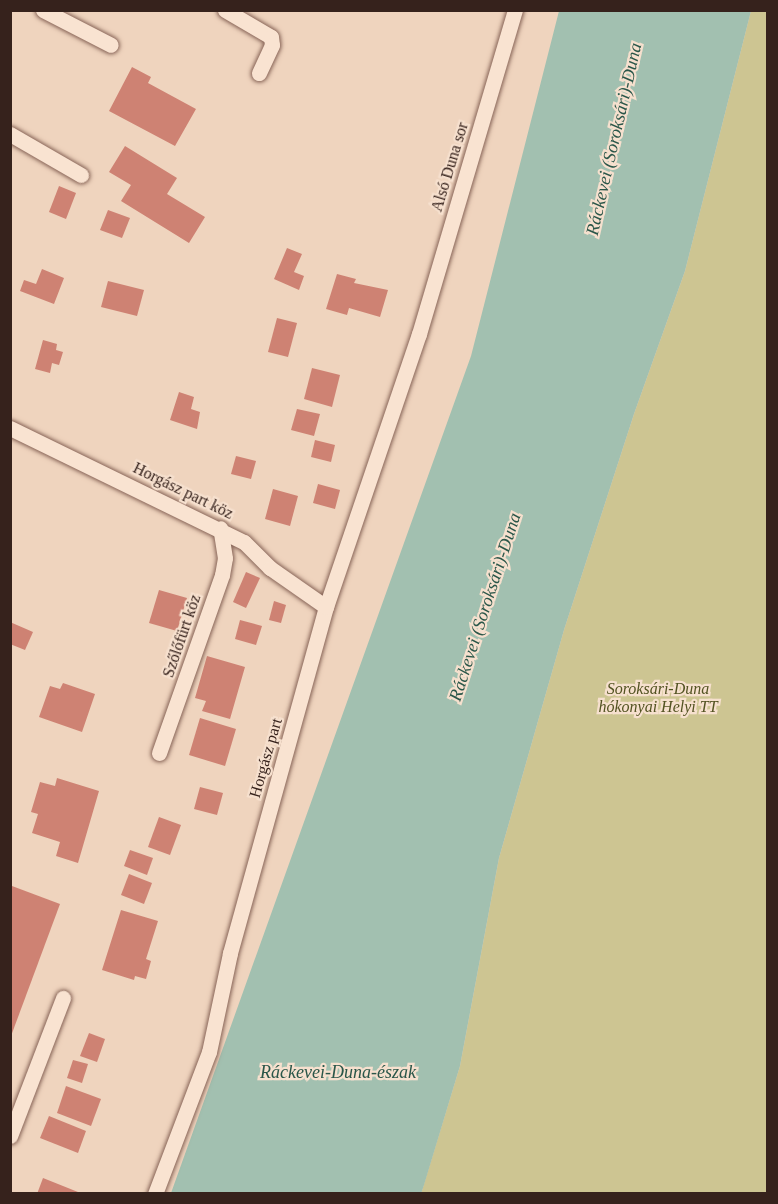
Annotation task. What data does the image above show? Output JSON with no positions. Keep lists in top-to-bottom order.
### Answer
{
  "streets": {
    "street": [
      "Alsó Duna sor",
      "Horgász part köz",
      "Szőlőfürt köz",
      "Horgász part"
    ]
  },
  "crossings": [
    ["Alsó Duna sor", "Horgász part"],
    ["Horgász part köz", "Szőlőfürt köz"],
    ["Horgász part köz", "Horgász part"]
  ],
  "water": ["Ráckevei (Soroksári)-Duna", "Ráckevei-Duna-észak"],
  "parks": ["Soroksári-Duna hókonyai Helyi TT"]
}
